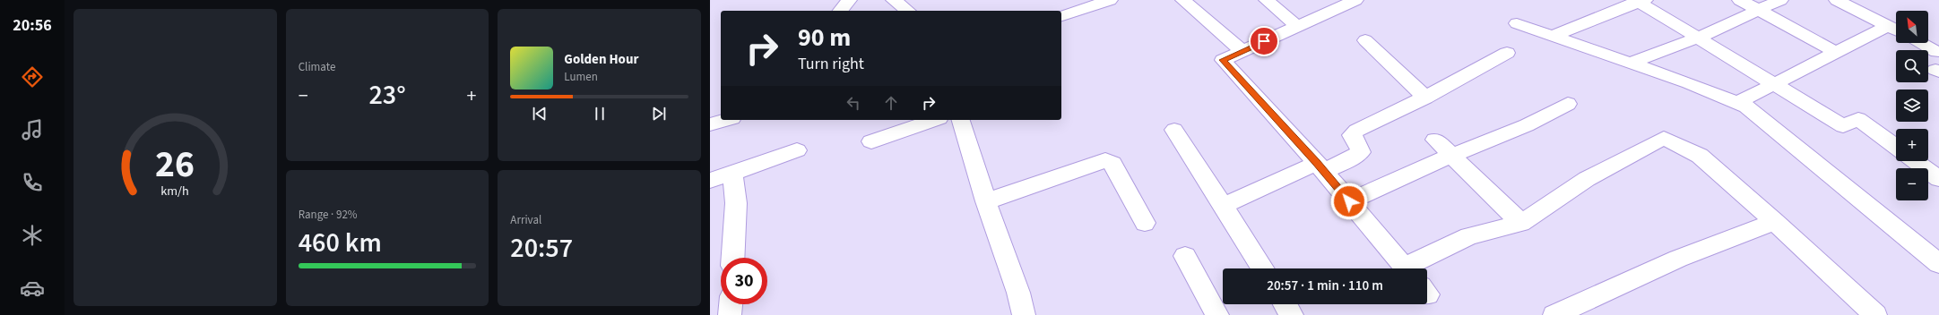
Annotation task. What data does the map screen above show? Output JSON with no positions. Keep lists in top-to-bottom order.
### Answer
{
  "north": "top left",
  "page": {
    "tabs": "20:56",
    "tile": [
      "Climate",
      ["Range · 92%", "460 km"],
      ["Arrival", "20:57"]
    ],
    "map_buttons": ["+", "−"],
    "turn": ["90 m", "Turn right"],
    "song": ["Golden Hour", "Lumen"],
    "heat": ["−", "23°", "+"],
    "limit": "30",
    "trip": "20:57 · 1 min · 110 m",
    "gauge": ["26", "km/h"]
  }
}
